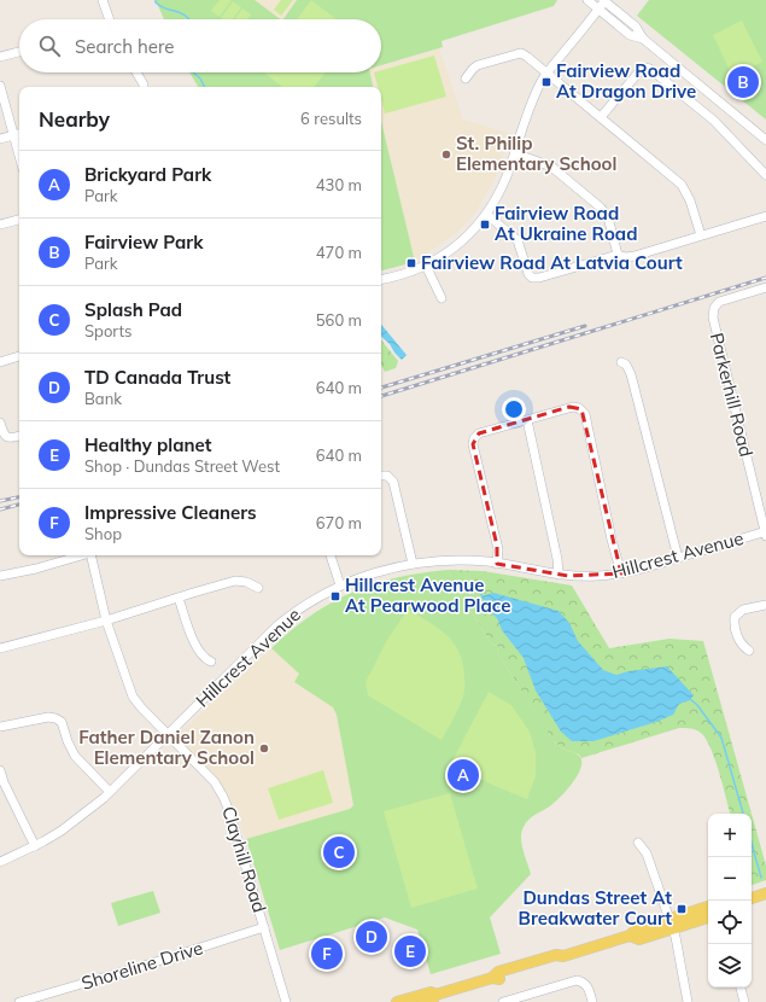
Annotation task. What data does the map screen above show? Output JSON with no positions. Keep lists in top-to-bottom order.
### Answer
{
  "streets": {
    "street": [
      "Parkerhill Road",
      "Hillcrest Avenue",
      "Clayhill Road",
      "Shoreline Drive"
    ]
  },
  "crossings": [
    ["Parkerhill Road", "Hillcrest Avenue"],
    ["Hillcrest Avenue", "Clayhill Road"],
    ["Clayhill Road", "Shoreline Drive"]
  ],
  "places": {
    "transit": [
      "Fairview Road At Dragon Drive",
      "Fairview Road At Ukraine Road",
      "Fairview Road At Latvia Court",
      "Hillcrest Avenue At Pearwood Place",
      "Dundas Street At Breakwater Court"
    ],
    "other": ["St. Philip Elementary School", "Father Daniel Zanon Elementary School"]
  },
  "page": {
    "search": "Search here",
    "pins": [
      "B",
      "A",
      "C",
      "D",
      "E",
      "F"
    ],
    "heading": ["Nearby", "6 results"],
    "list": [
      {
        "mark": "A",
        "name": "Brickyard Park",
        "note": "Park",
        "value": "430 m"
      },
      {
        "mark": "B",
        "name": "Fairview Park",
        "note": "Park",
        "value": "470 m"
      },
      {
        "mark": "C",
        "name": "Splash Pad",
        "note": "Sports",
        "value": "560 m"
      },
      {
        "mark": "D",
        "name": "TD Canada Trust",
        "note": "Bank",
        "value": "640 m"
      },
      {
        "mark": "E",
        "name": "Healthy planet",
        "note": "Shop · Dundas Street West",
        "value": "640 m"
      },
      {
        "mark": "F",
        "name": "Impressive Cleaners",
        "note": "Shop",
        "value": "670 m"
      }
    ],
    "map_buttons": ["+", "−"]
  }
}
